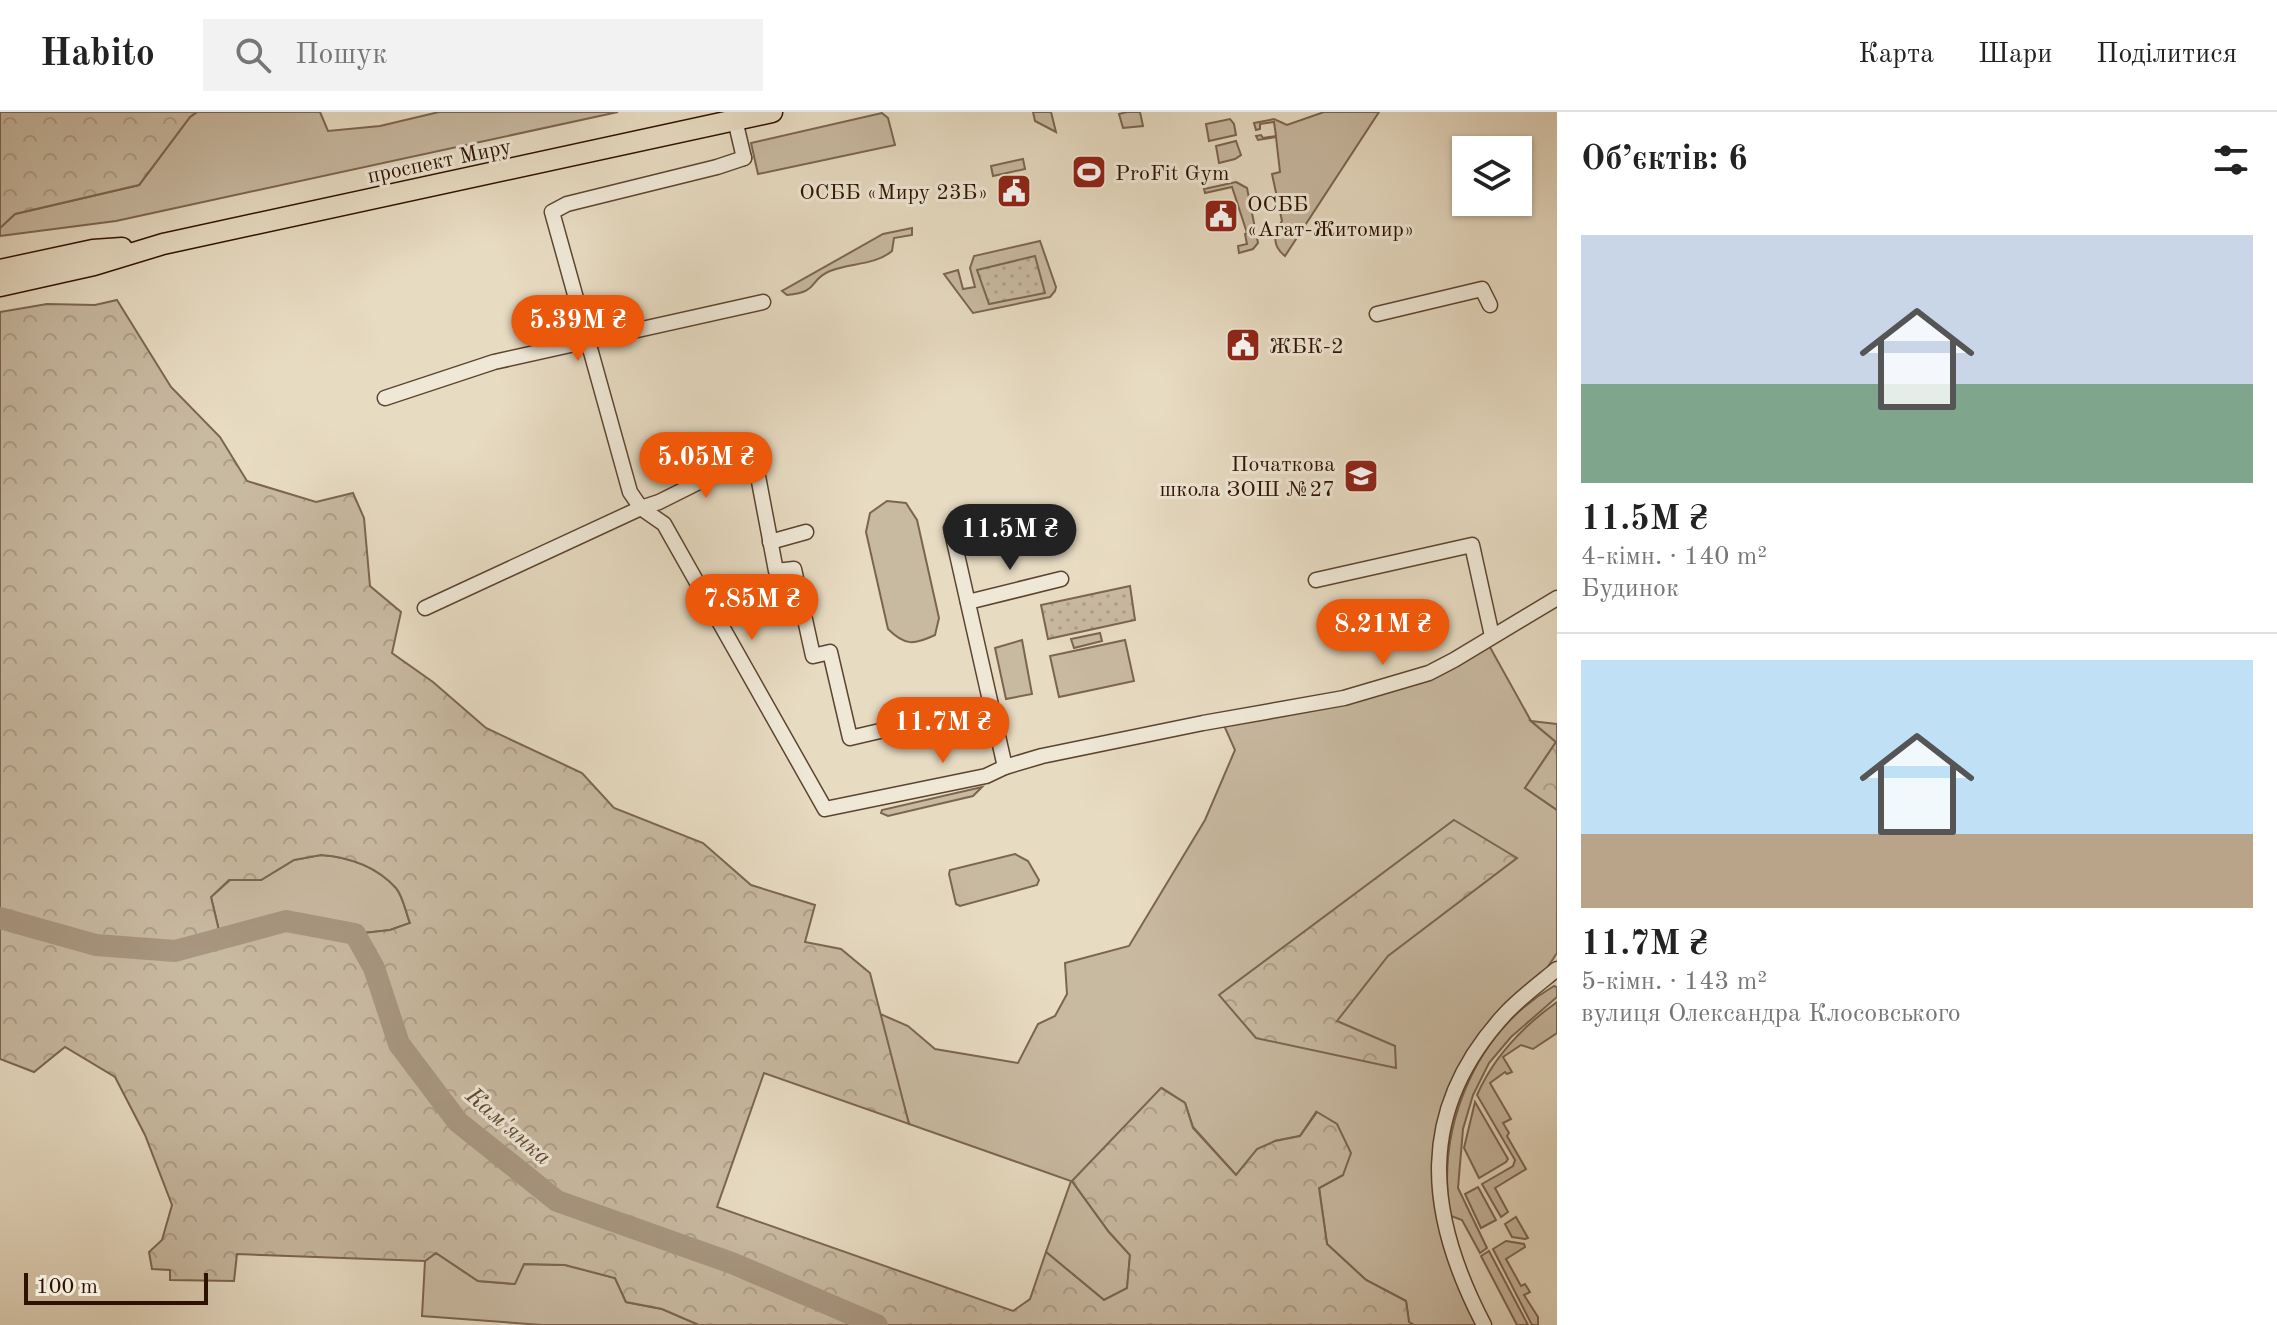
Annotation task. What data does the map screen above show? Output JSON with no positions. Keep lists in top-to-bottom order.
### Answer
{
  "streets": {
    "main road": ["проспект Миру"]
  },
  "water": ["Кам'янка"],
  "places": {
    "sports": ["ProFit Gym"],
    "public building": ["ОСББ «Миру 23Б»", "ОСББ «Агат-Житомир»", "ЖБК-2"],
    "school or university": ["Початкова школа ЗОШ №27"]
  },
  "scale_bar": "100 m",
  "page": {
    "header": "Habito",
    "search": "Пошук",
    "nav": ["Карта", "Шари", "Поділитися"],
    "heading": "Об’єктів: 6",
    "list": [
      {
        "name": "11.5M ₴",
        "note": "4-кімн. · 140 m² · Будинок"
      },
      {
        "name": "11.7M ₴",
        "note": "5-кімн. · 143 m² · вулиця Олександра Клосовського"
      }
    ],
    "price": [
      "5.39M ₴",
      "5.05M ₴",
      "11.5M ₴",
      "7.85M ₴",
      "8.21M ₴",
      "11.7M ₴"
    ],
    "scale": "100 m"
  }
}
